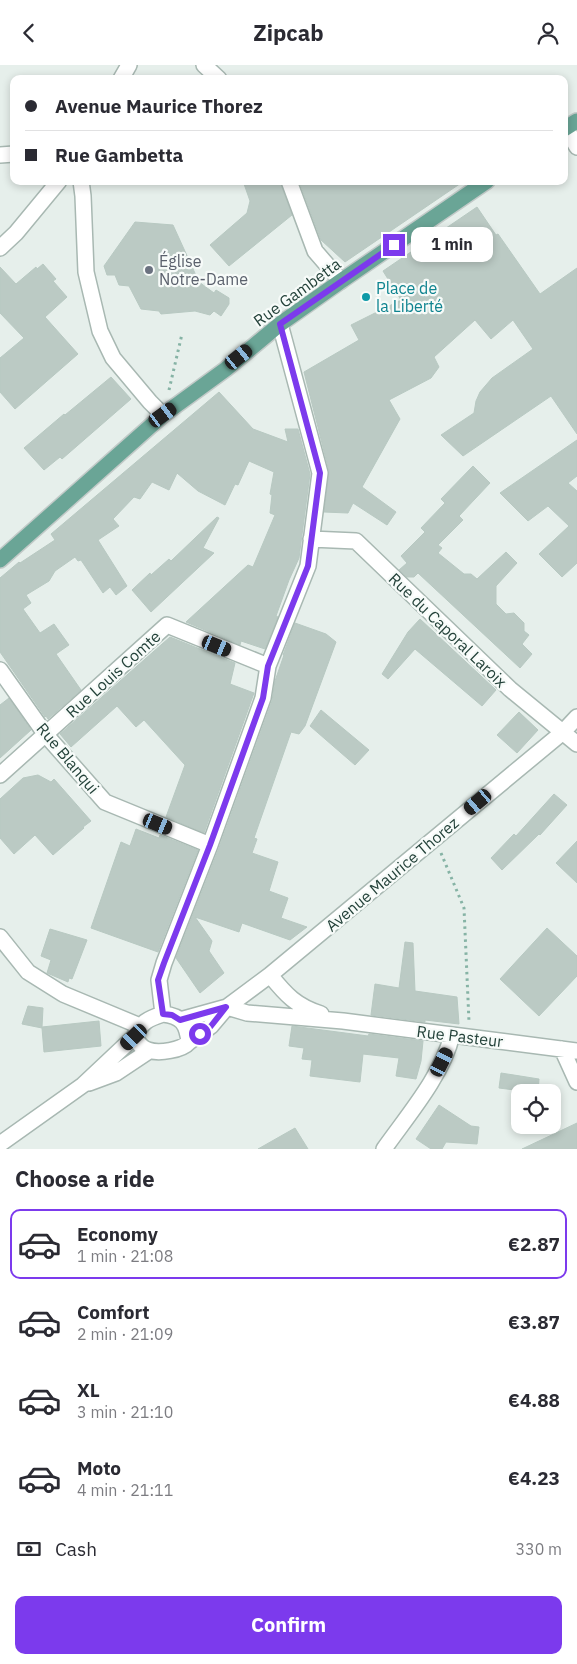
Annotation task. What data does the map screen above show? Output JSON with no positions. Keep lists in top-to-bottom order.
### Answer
{
  "streets": {
    "main road": ["Rue Gambetta"],
    "street": [
      "Rue du Caporal Laroix",
      "Rue Louis Comte",
      "Rue Blanqui",
      "Avenue Maurice Thorez",
      "Rue Pasteur"
    ]
  },
  "crossings": [
    ["Rue du Caporal Laroix", "Avenue Maurice Thorez"],
    ["Rue Louis Comte", "Rue Blanqui"],
    ["Avenue Maurice Thorez", "Rue Pasteur"]
  ],
  "places": ["Église Notre-Dame", "Place de la Liberté"],
  "page": {
    "header": "Zipcab",
    "banner": ["Avenue Maurice Thorez", "Rue Gambetta"],
    "bubble": "1 min",
    "heading": "Choose a ride",
    "list": [
      {
        "name": "Economy",
        "note": "1 min · 21:08",
        "value": "€2.87"
      },
      {
        "name": "Comfort",
        "note": "2 min · 21:09",
        "value": "€3.87"
      },
      {
        "name": "XL",
        "note": "3 min · 21:10",
        "value": "€4.88"
      },
      {
        "name": "Moto",
        "note": "4 min · 21:11",
        "value": "€4.23"
      }
    ],
    "pay": ["Cash", "330 m"],
    "buttons": "Confirm"
  }
}
